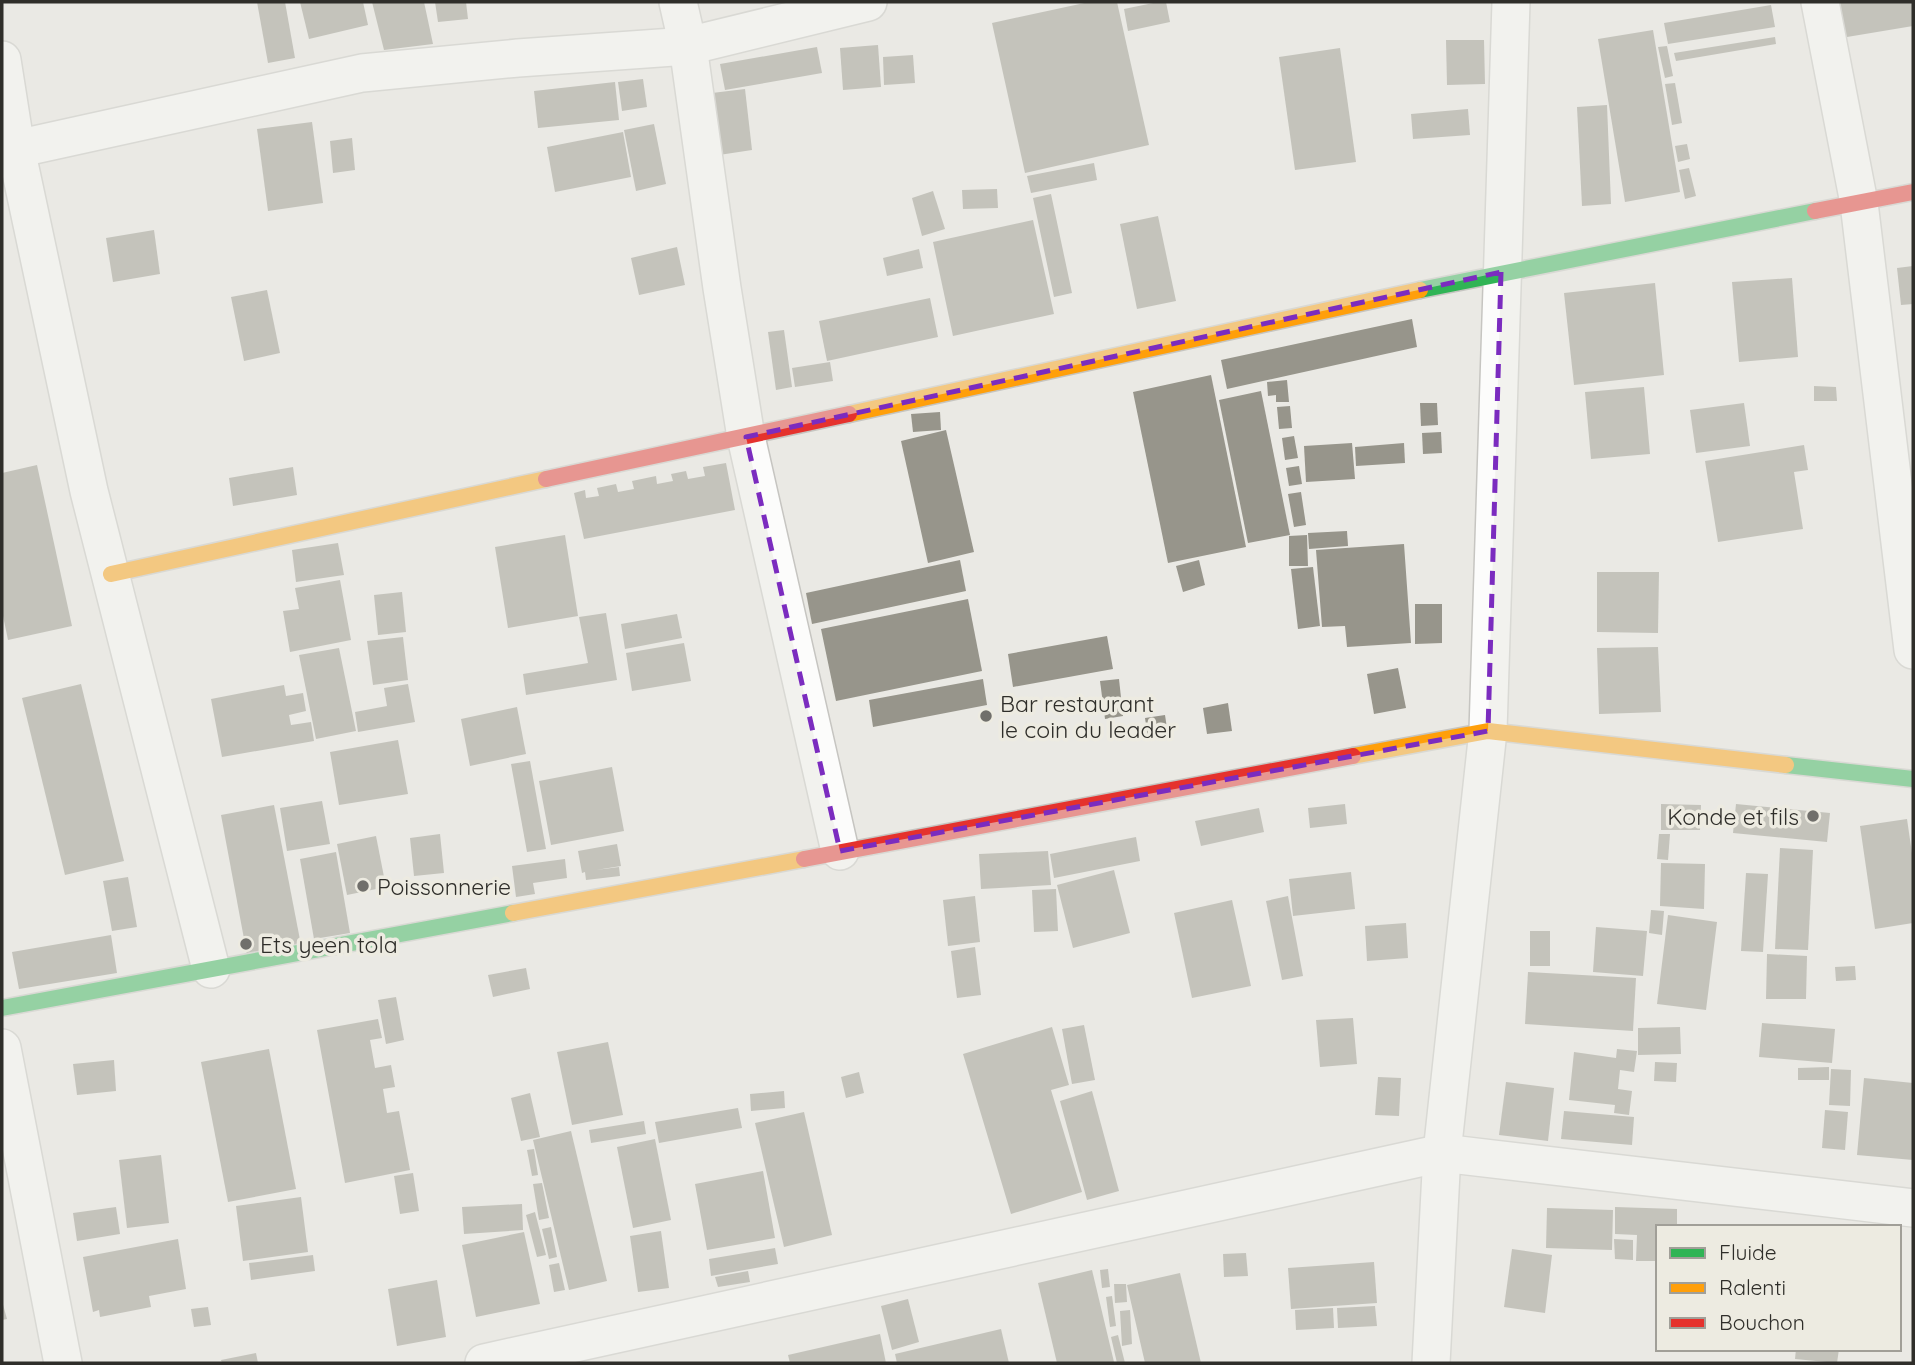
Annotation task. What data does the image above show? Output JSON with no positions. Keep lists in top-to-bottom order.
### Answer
{
  "places": [
    "Bar restaurant le coin du leader",
    "Konde et fils",
    "Poissonnerie",
    "Ets yeen tola"
  ],
  "legend": ["Fluide", "Ralenti", "Bouchon"]
}
